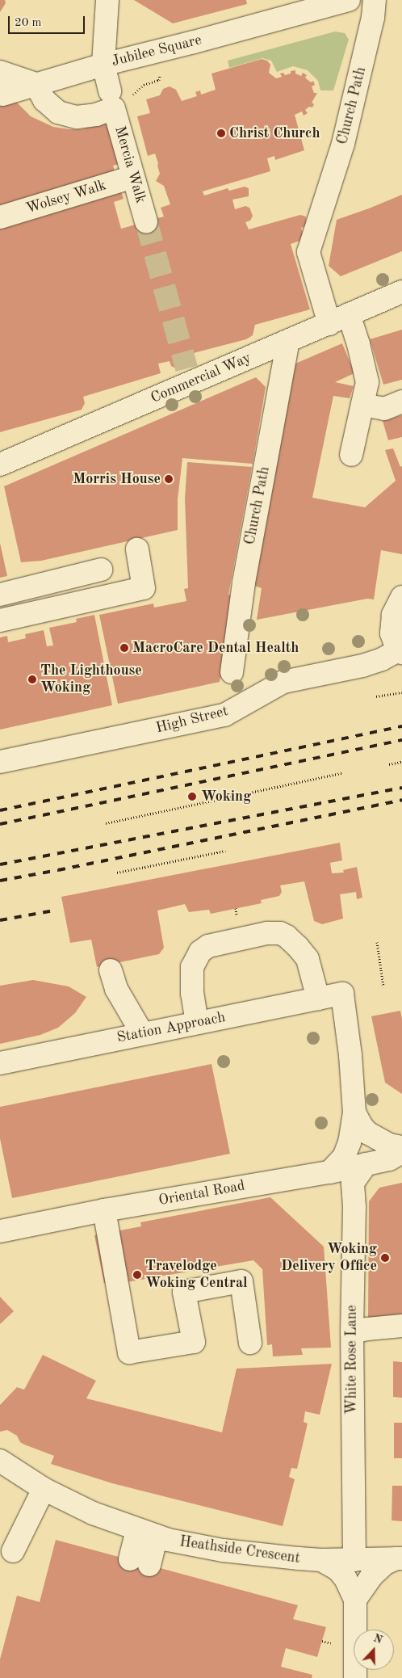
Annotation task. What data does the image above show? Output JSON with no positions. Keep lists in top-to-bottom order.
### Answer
{
  "streets": {
    "street": [
      "Jubilee Square",
      "Church Path",
      "Mercia Walk",
      "Wolsey Walk",
      "Commercial Way",
      "High Street",
      "Station Approach",
      "Oriental Road",
      "White Rose Lane",
      "Heathside Crescent"
    ]
  },
  "crossings": [
    ["Jubilee Square", "Mercia Walk"],
    ["Church Path", "Commercial Way"],
    ["Mercia Walk", "Wolsey Walk"],
    ["Oriental Road", "White Rose Lane"],
    ["White Rose Lane", "Heathside Crescent"]
  ],
  "places": [
    "Christ Church",
    "Morris House",
    "MacroCare Dental Health",
    "The Lighthouse Woking",
    "Woking",
    "Woking Delivery Office",
    "Travelodge Woking Central"
  ],
  "scale_bar": "20 m",
  "north": "top"
}
